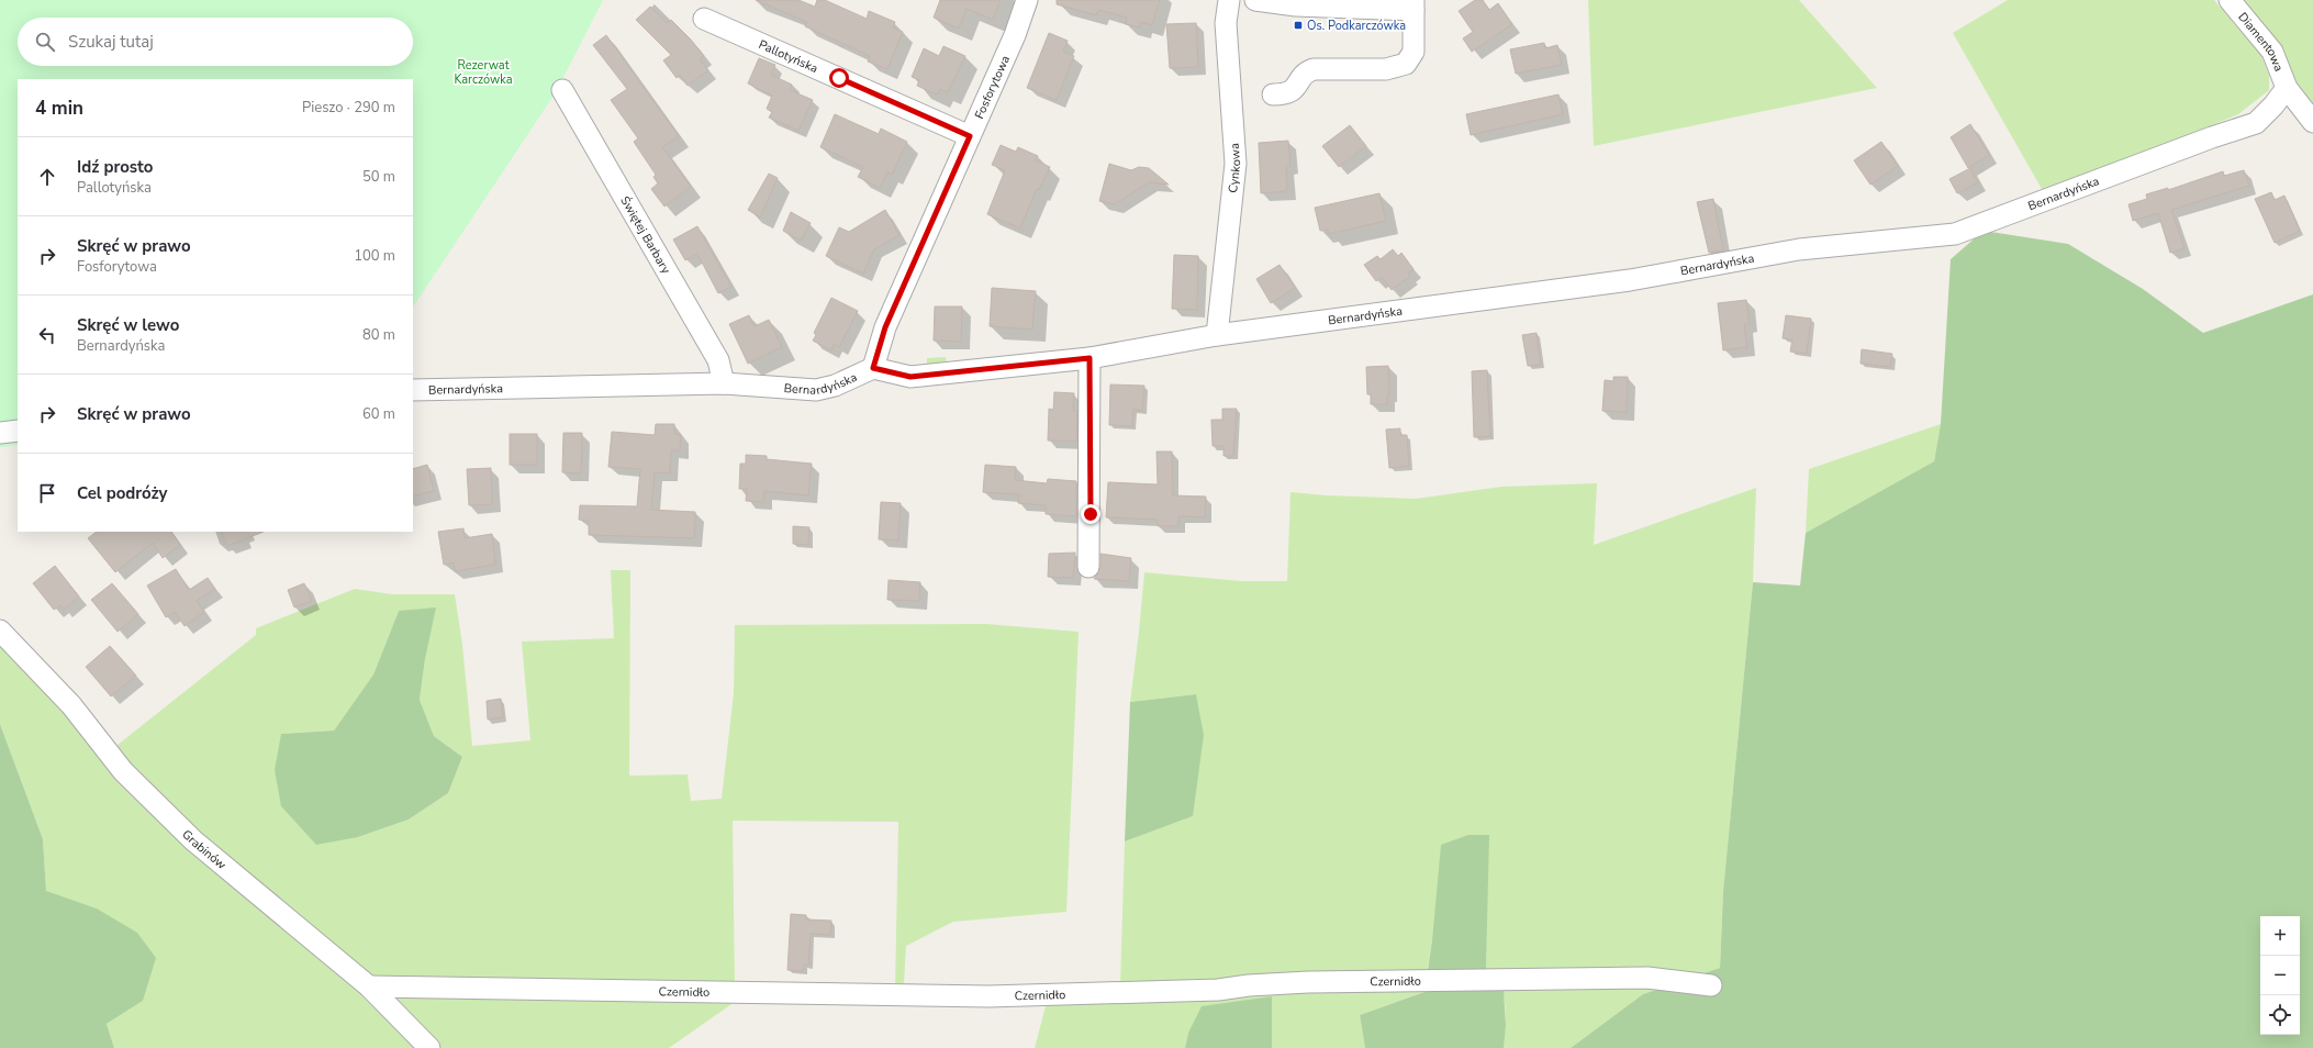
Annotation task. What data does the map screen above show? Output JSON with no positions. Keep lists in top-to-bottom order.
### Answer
{
  "streets": {
    "street": [
      "Diamentowa",
      "Pallotyńska",
      "Fosforytowa",
      "Cynkowa",
      "Bernardyńska",
      "Świętej Barbary",
      "Grabinów",
      "Czernidło"
    ]
  },
  "crossings": [
    ["Diamentowa", "Bernardyńska"],
    ["Pallotyńska", "Fosforytowa"],
    ["Fosforytowa", "Bernardyńska"],
    ["Cynkowa", "Bernardyńska"],
    ["Bernardyńska", "Świętej Barbary"],
    ["Grabinów", "Czernidło"]
  ],
  "parks": ["Rezerwat Karczówka"],
  "places": {
    "transit": ["Os. Podkarczówka"]
  },
  "page": {
    "search": "Szukaj tutaj",
    "heading": ["4 min", "Pieszo · 290 m"],
    "list": [
      ["Idź prosto", "Pallotyńska", "50 m"],
      ["Skręć w prawo", "Fosforytowa", "100 m"],
      ["Skręć w lewo", "Bernardyńska", "80 m"],
      ["Skręć w prawo", "60 m"],
      "Cel podróży"
    ],
    "map_buttons": ["+", "−"]
  }
}
